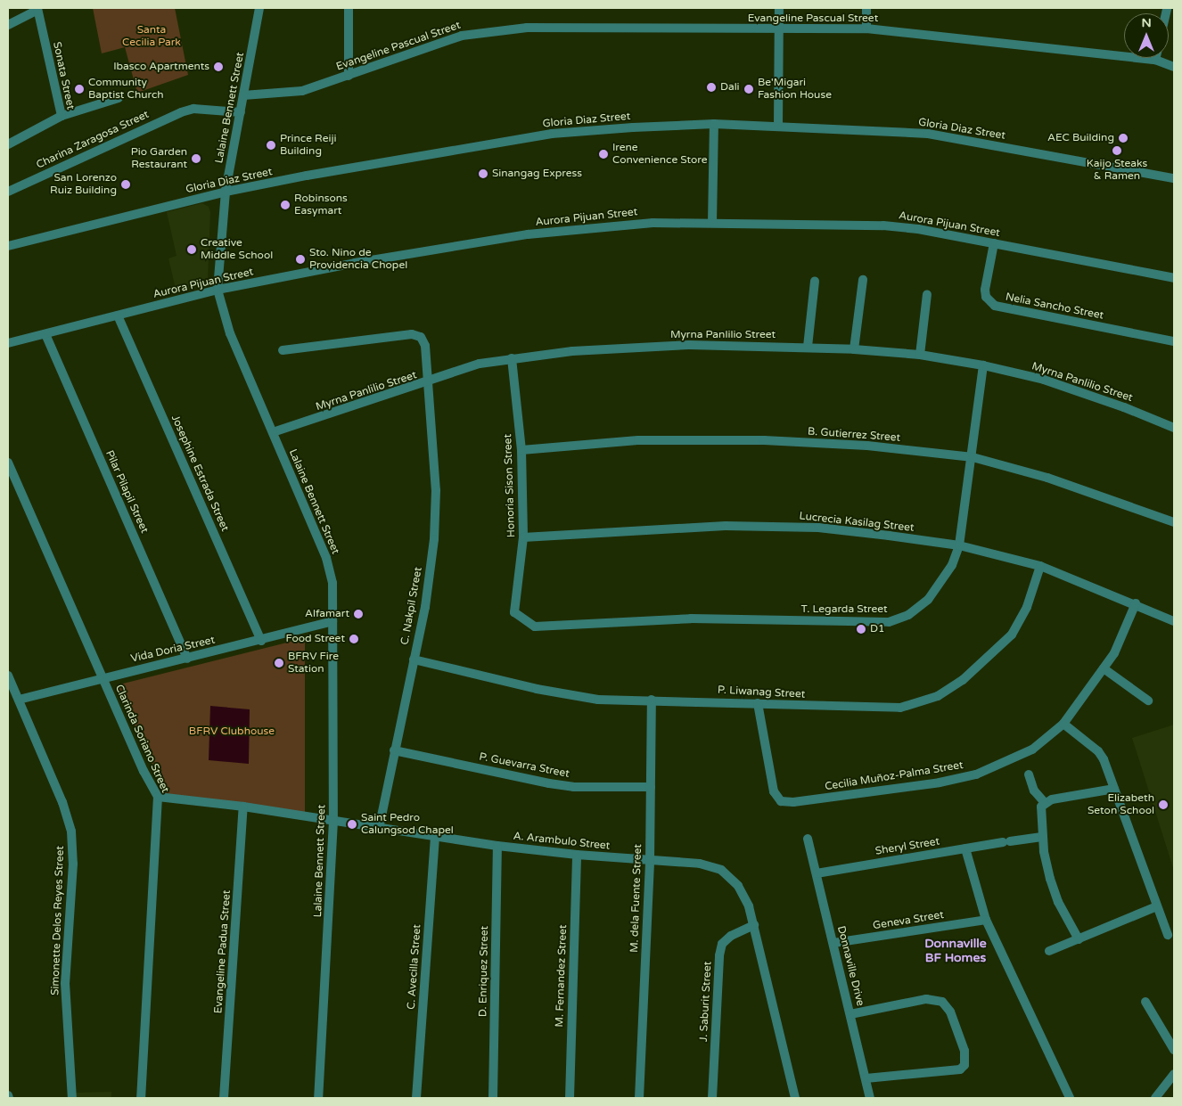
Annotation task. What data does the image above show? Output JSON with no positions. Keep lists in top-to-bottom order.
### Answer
{
  "streets": {
    "street": [
      "Evangeline Pascual Street",
      "Sonata Street",
      "Lalaine Bennett Street",
      "Gloria Diaz Street",
      "Charina Zaragosa Street",
      "Aurora Pijuan Street",
      "Nelia Sancho Street",
      "Myrna Panlilio Street",
      "B. Gutierrez Street",
      "Josephine Estrada Street",
      "Honoria Sison Street",
      "Pilar Pilapil Street",
      "Lucrecia Kasilag Street",
      "C. Nakpil Street",
      "T. Legarda Street",
      "Vida Doria Street",
      "P. Liwanag Street",
      "Clarinda Soriano Street",
      "P. Guevarra Street",
      "Cecilia Muñoz-Palma Street",
      "A. Arambulo Street",
      "Sheryl Street",
      "M. dela Fuente Street",
      "Simonette Delos Reyes Street",
      "Geneva Street",
      "Evangeline Padua Street",
      "Donnaville Drive",
      "C. Avecilla Street",
      "D. Enriquez Street",
      "M. Fernandez Street",
      "J. Saburit Street"
    ]
  },
  "crossings": [
    ["Evangeline Pascual Street", "Lalaine Bennett Street"],
    ["Lalaine Bennett Street", "Gloria Diaz Street"],
    ["Lalaine Bennett Street", "Charina Zaragosa Street"],
    ["Lalaine Bennett Street", "Aurora Pijuan Street"],
    ["Lalaine Bennett Street", "Myrna Panlilio Street"],
    ["Lalaine Bennett Street", "Vida Doria Street"],
    ["Lalaine Bennett Street", "A. Arambulo Street"],
    ["Aurora Pijuan Street", "Nelia Sancho Street"],
    ["Aurora Pijuan Street", "Josephine Estrada Street"],
    ["Aurora Pijuan Street", "Pilar Pilapil Street"],
    ["Myrna Panlilio Street", "Honoria Sison Street"],
    ["Myrna Panlilio Street", "C. Nakpil Street"],
    ["Myrna Panlilio Street", "T. Legarda Street"],
    ["B. Gutierrez Street", "Honoria Sison Street"],
    ["B. Gutierrez Street", "T. Legarda Street"],
    ["Josephine Estrada Street", "Vida Doria Street"],
    ["Honoria Sison Street", "Lucrecia Kasilag Street"],
    ["Honoria Sison Street", "T. Legarda Street"],
    ["Pilar Pilapil Street", "Vida Doria Street"],
    ["Lucrecia Kasilag Street", "T. Legarda Street"],
    ["Lucrecia Kasilag Street", "P. Liwanag Street"],
    ["Lucrecia Kasilag Street", "Cecilia Muñoz-Palma Street"],
    ["C. Nakpil Street", "P. Liwanag Street"],
    ["C. Nakpil Street", "P. Guevarra Street"],
    ["C. Nakpil Street", "A. Arambulo Street"],
    ["Vida Doria Street", "Clarinda Soriano Street"],
    ["Vida Doria Street", "Simonette Delos Reyes Street"],
    ["P. Liwanag Street", "Cecilia Muñoz-Palma Street"],
    ["P. Liwanag Street", "M. dela Fuente Street"],
    ["Clarinda Soriano Street", "A. Arambulo Street"],
    ["P. Guevarra Street", "M. dela Fuente Street"],
    ["A. Arambulo Street", "M. dela Fuente Street"],
    ["A. Arambulo Street", "Evangeline Padua Street"],
    ["A. Arambulo Street", "C. Avecilla Street"],
    ["A. Arambulo Street", "D. Enriquez Street"],
    ["A. Arambulo Street", "M. Fernandez Street"],
    ["A. Arambulo Street", "J. Saburit Street"],
    ["Sheryl Street", "Donnaville Drive"],
    ["Geneva Street", "Donnaville Drive"]
  ],
  "districts": ["Donnaville BF Homes"],
  "parks": ["Santa Cecilia Park", "BFRV Clubhouse"],
  "places": [
    "Ibasco Apartments",
    "Dali",
    "Community Baptist Church",
    "Be'Migari Fashion House",
    "AEC Building",
    "Prince Reiji Building",
    "Kaijo Steaks & Ramen",
    "Irene Convenience Store",
    "Pio Garden Restaurant",
    "Sinangag Express",
    "San Lorenzo Ruiz Building",
    "Robinsons Easymart",
    "Creative Middle School",
    "Sto. Nino de Providencia Chopel",
    "Alfamart",
    "D1",
    "Food Street",
    "BFRV Fire Station",
    "Elizabeth Seton School",
    "Saint Pedro Calungsod Chapel"
  ],
  "north": "top"
}
